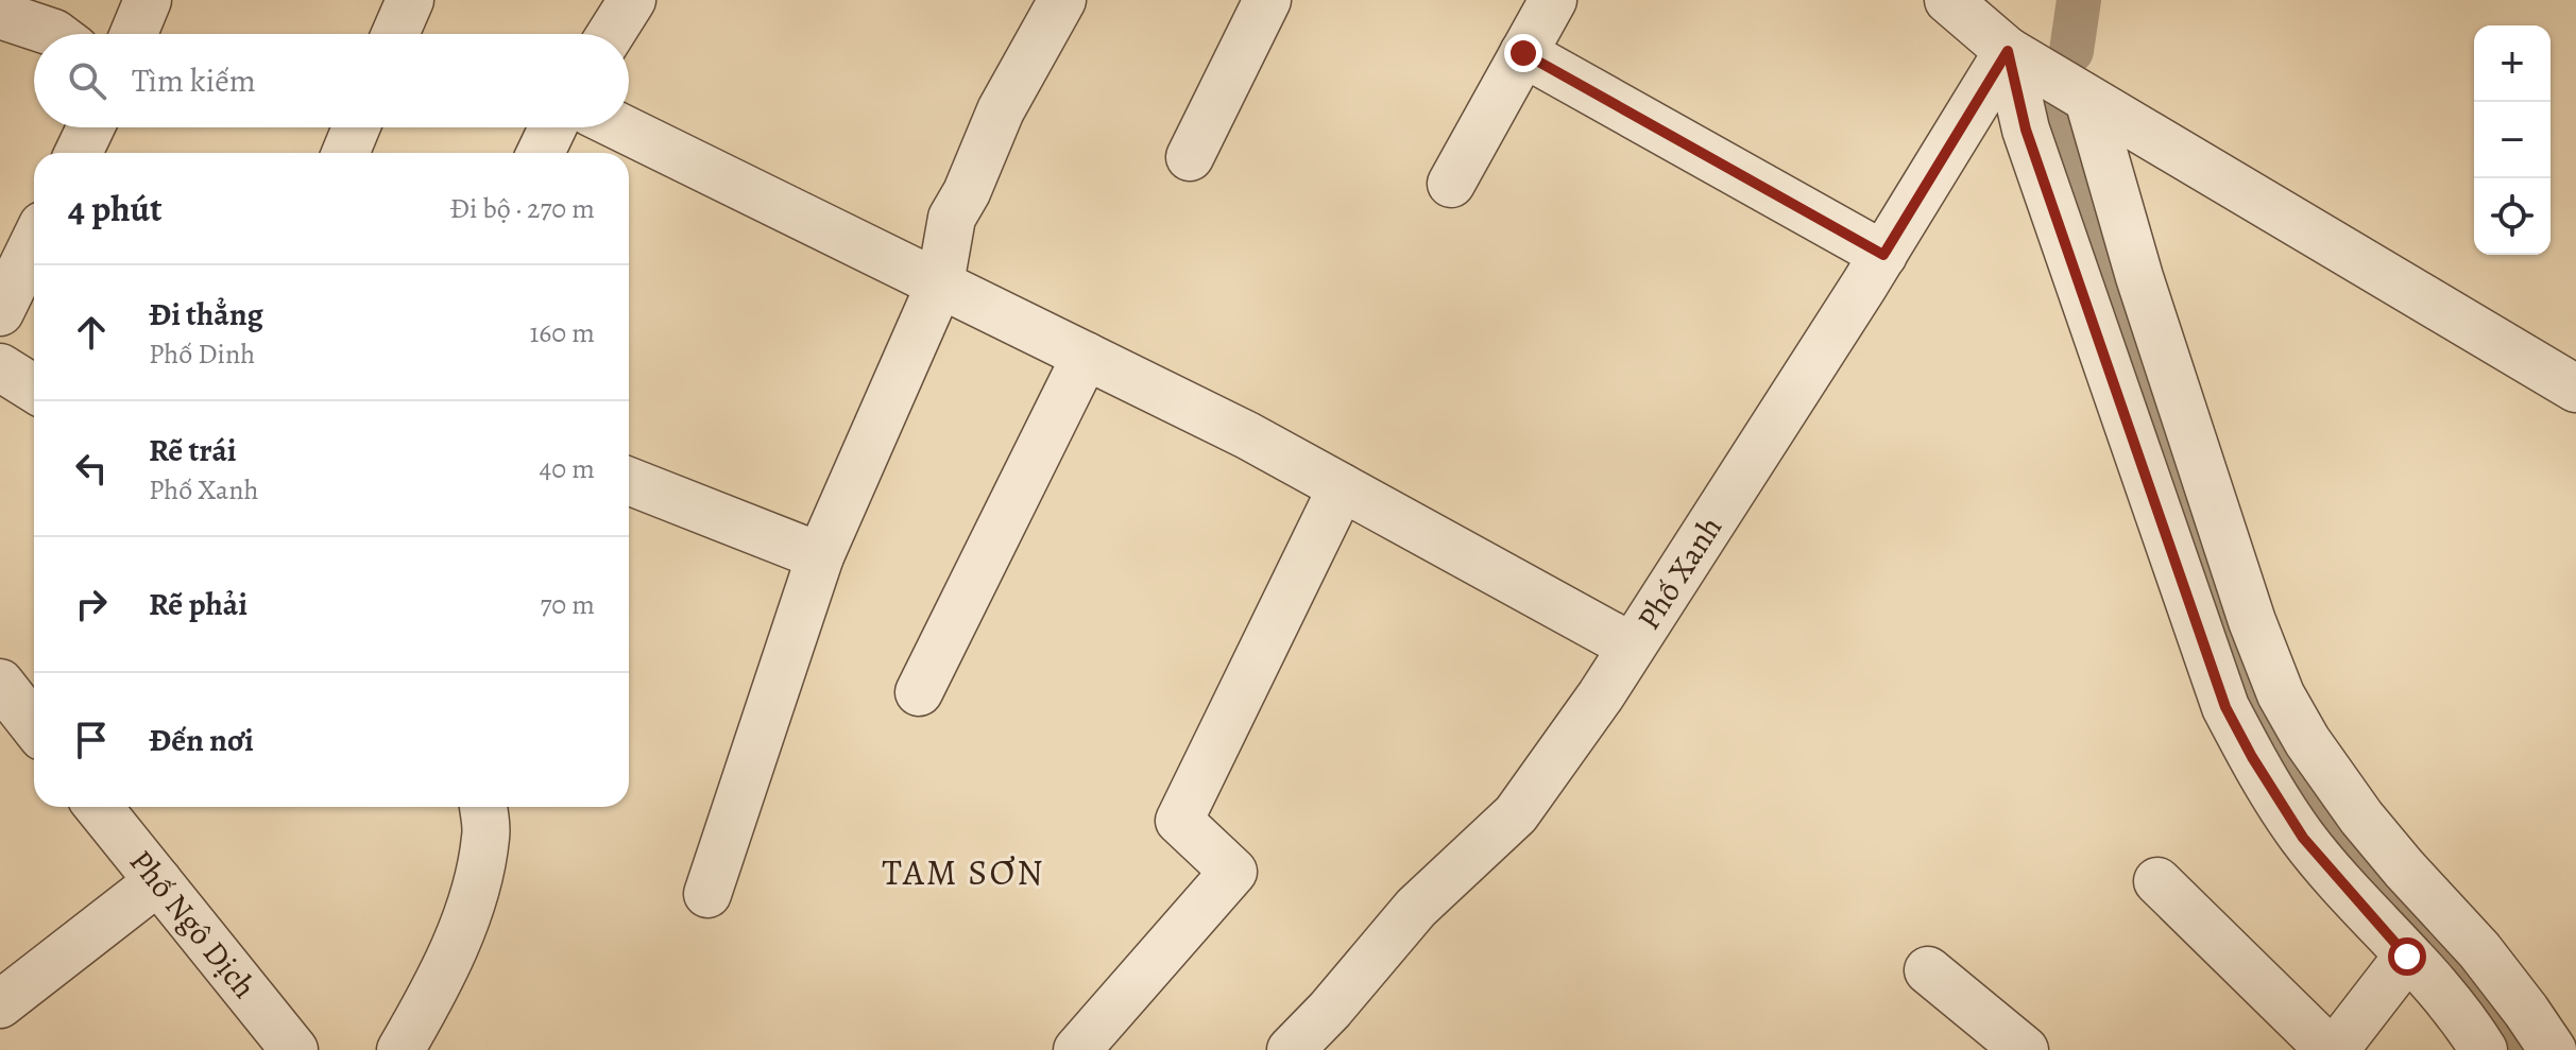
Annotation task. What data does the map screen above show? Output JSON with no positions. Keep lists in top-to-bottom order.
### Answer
{
  "streets": {
    "street": ["Phố Xanh", "Phố Ngô Dịch"]
  },
  "districts": ["TAM SƠN"],
  "page": {
    "map_buttons": ["+", "−"],
    "search": "Tìm kiếm",
    "heading": ["4 phút", "Đi bộ · 270 m"],
    "list": [
      ["Đi thẳng", "Phố Dinh", "160 m"],
      ["Rẽ trái", "Phố Xanh", "40 m"],
      ["Rẽ phải", "70 m"],
      "Đến nơi"
    ]
  }
}
